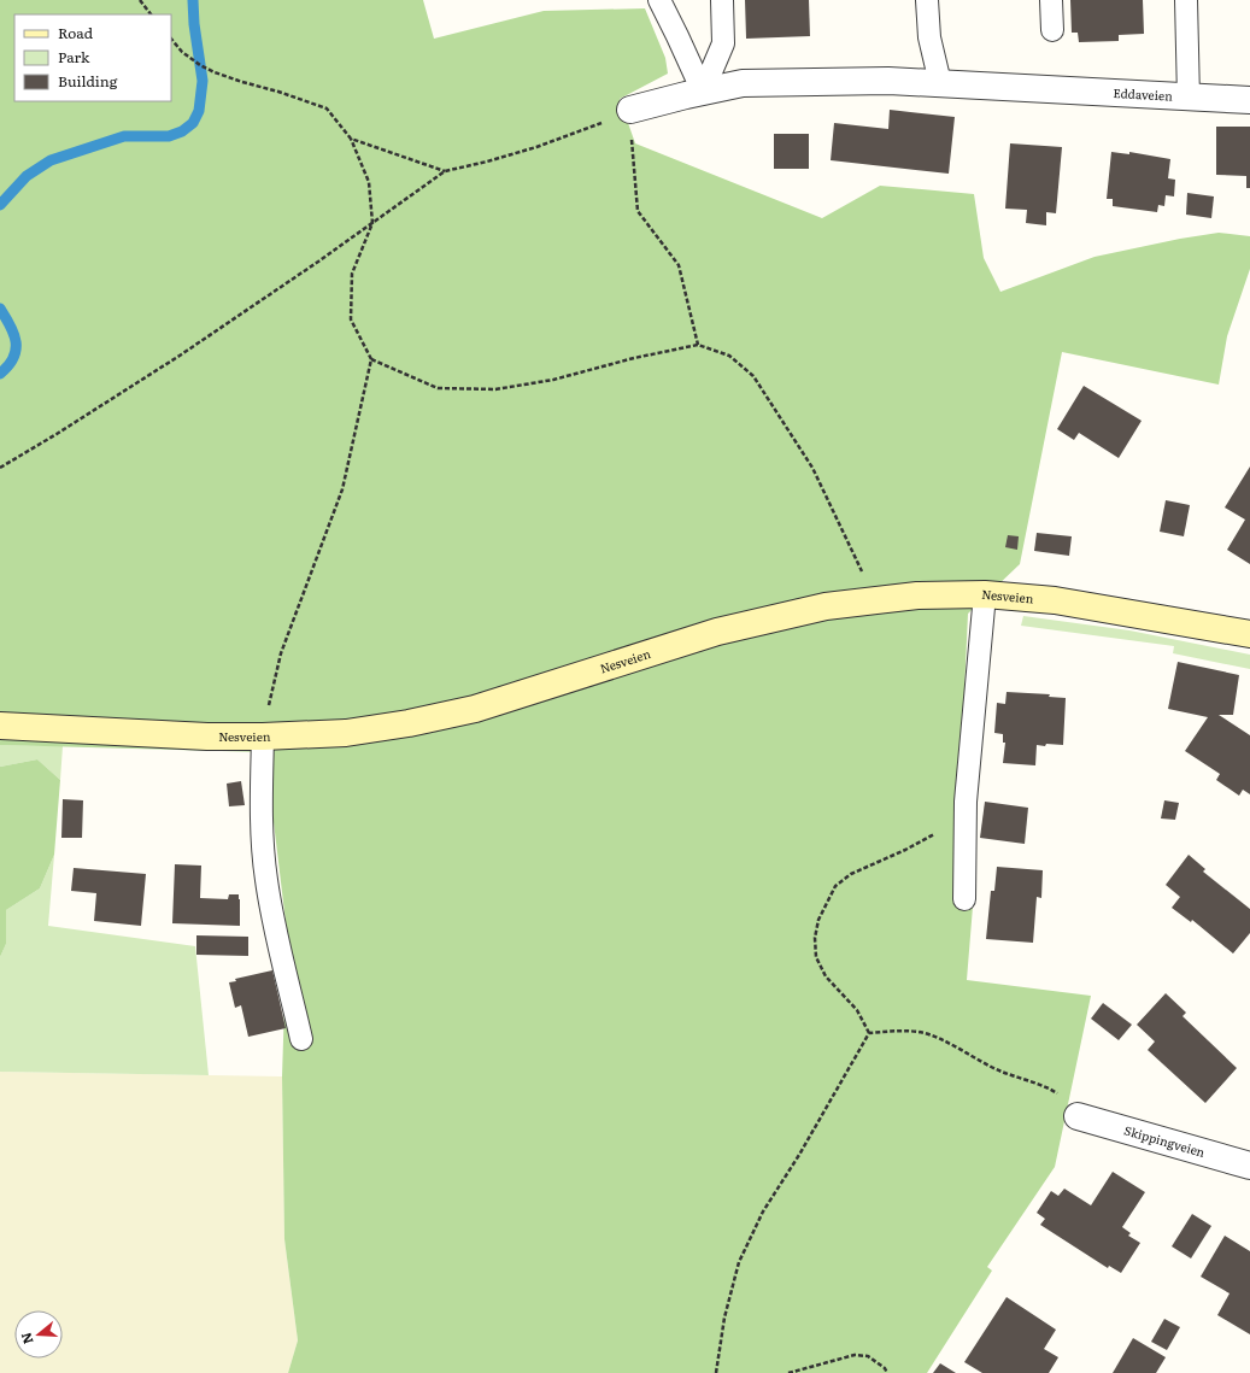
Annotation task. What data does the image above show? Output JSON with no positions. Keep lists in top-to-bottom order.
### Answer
{
  "streets": {
    "main road": ["Nesveien"],
    "street": ["Eddaveien", "Skippingveien"]
  },
  "legend": ["Road", "Park", "Building"],
  "north": "left"
}
